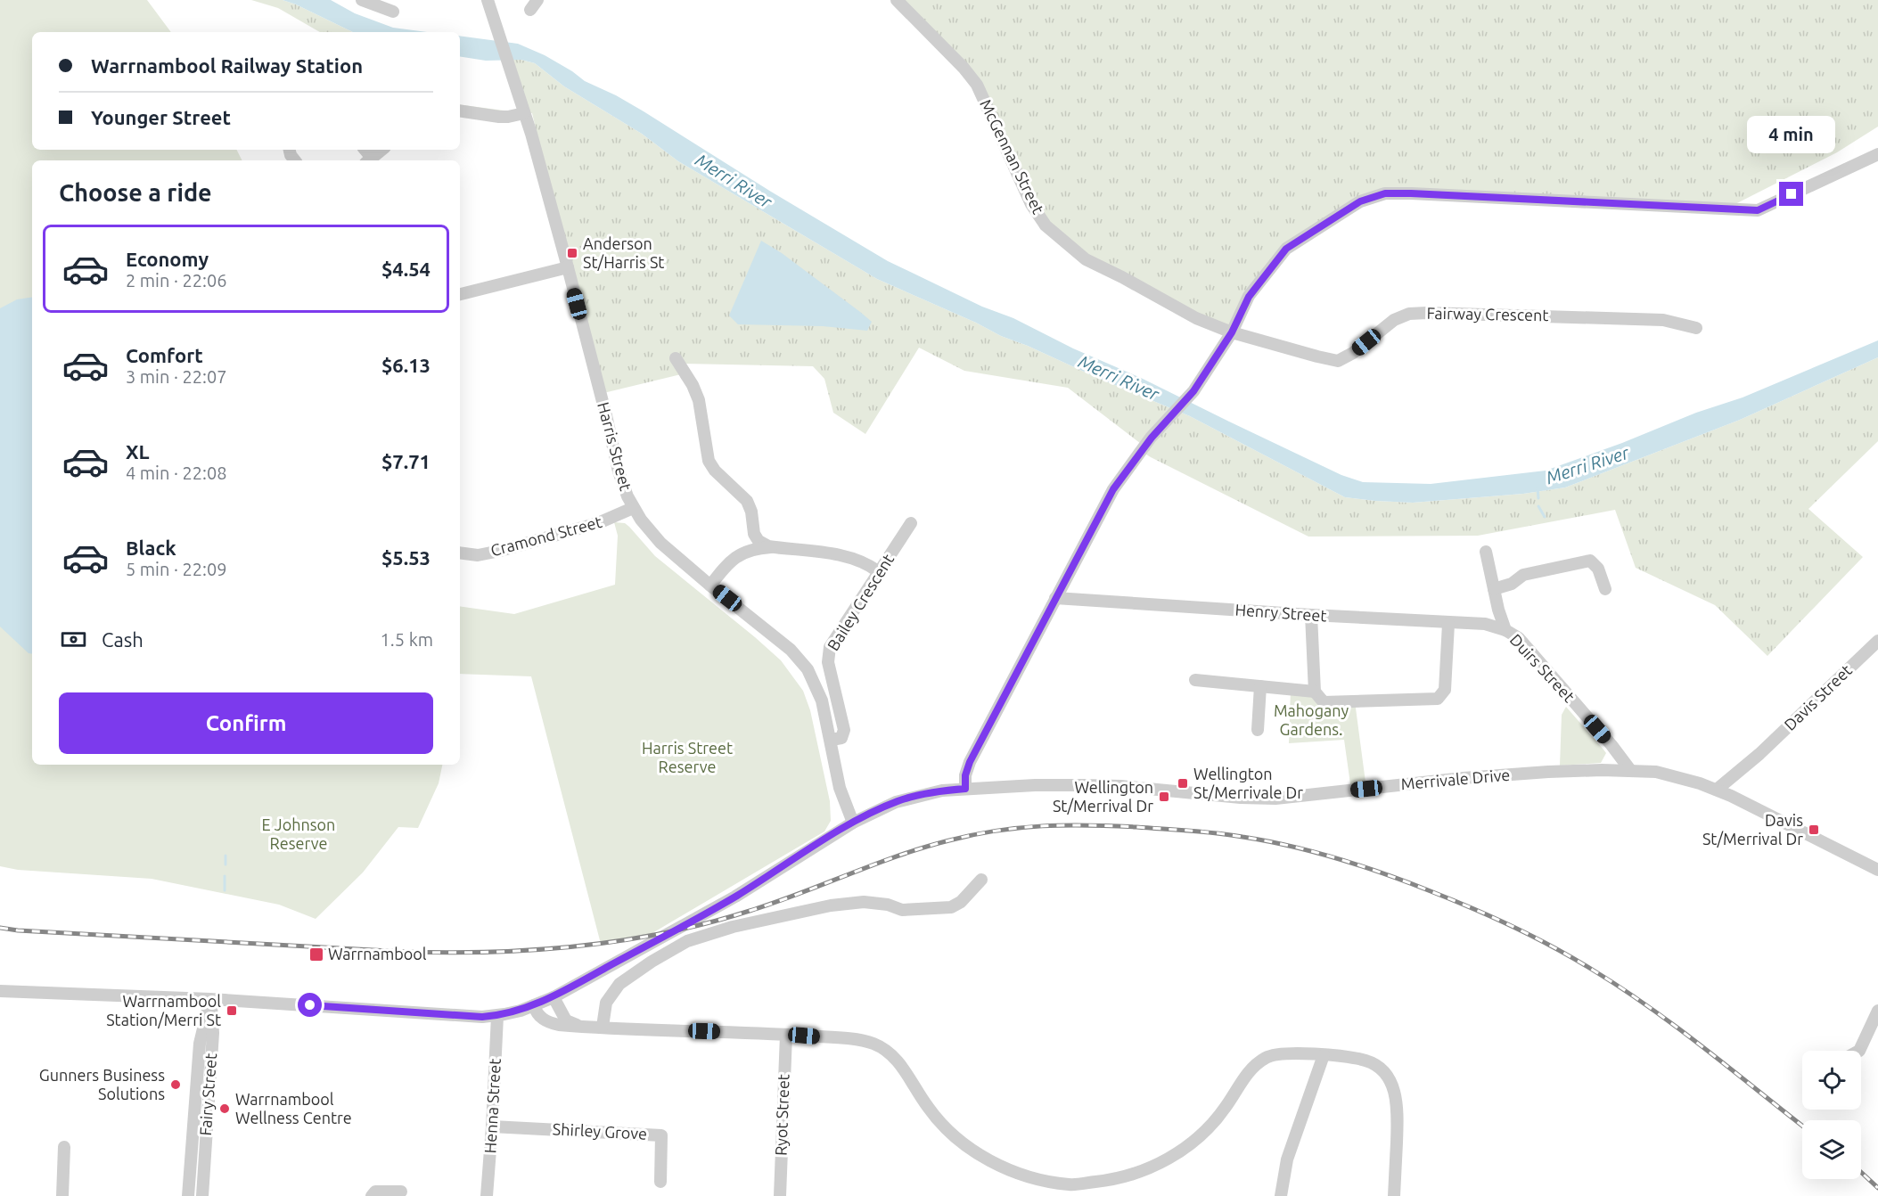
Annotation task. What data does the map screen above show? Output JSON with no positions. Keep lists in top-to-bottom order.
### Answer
{
  "streets": {
    "street": [
      "McGennan Street",
      "Fairway Crescent",
      "Harris Street",
      "Cramond Street",
      "Bailey Crescent",
      "Henry Street",
      "Duirs Street",
      "Davis Street",
      "Merrivale Drive",
      "Fairy Street",
      "Henna Street",
      "Ryot Street",
      "Shirley Grove"
    ]
  },
  "crossings": [
    ["McGennan Street", "Fairway Crescent"],
    ["Harris Street", "Cramond Street"],
    ["Harris Street", "Bailey Crescent"],
    ["Harris Street", "Merrivale Drive"],
    ["Henry Street", "Duirs Street"],
    ["Duirs Street", "Merrivale Drive"],
    ["Davis Street", "Merrivale Drive"],
    ["Merrivale Drive", "Fairy Street"],
    ["Merrivale Drive", "Henna Street"],
    ["Henna Street", "Shirley Grove"]
  ],
  "water": ["Merri River"],
  "parks": ["Mahogany Gardens.", "Harris Street Reserve", "E Johnson Reserve"],
  "places": {
    "transit": [
      "Anderson St/Harris St",
      "Wellington St/Merrivale Dr",
      "Wellington St/Merrival Dr",
      "Davis St/Merrival Dr",
      "Warrnambool",
      "Warrnambool Station/Merri St"
    ],
    "other": ["Gunners Business Solutions", "Warrnambool Wellness Centre"]
  },
  "page": {
    "banner": ["Warrnambool Railway Station", "Younger Street"],
    "bubble": "4 min",
    "heading": "Choose a ride",
    "list": [
      {
        "name": "Economy",
        "note": "2 min · 22:06",
        "value": "$4.54"
      },
      {
        "name": "Comfort",
        "note": "3 min · 22:07",
        "value": "$6.13"
      },
      {
        "name": "XL",
        "note": "4 min · 22:08",
        "value": "$7.71"
      },
      {
        "name": "Black",
        "note": "5 min · 22:09",
        "value": "$5.53"
      }
    ],
    "pay": ["Cash", "1.5 km"],
    "buttons": "Confirm"
  }
}
